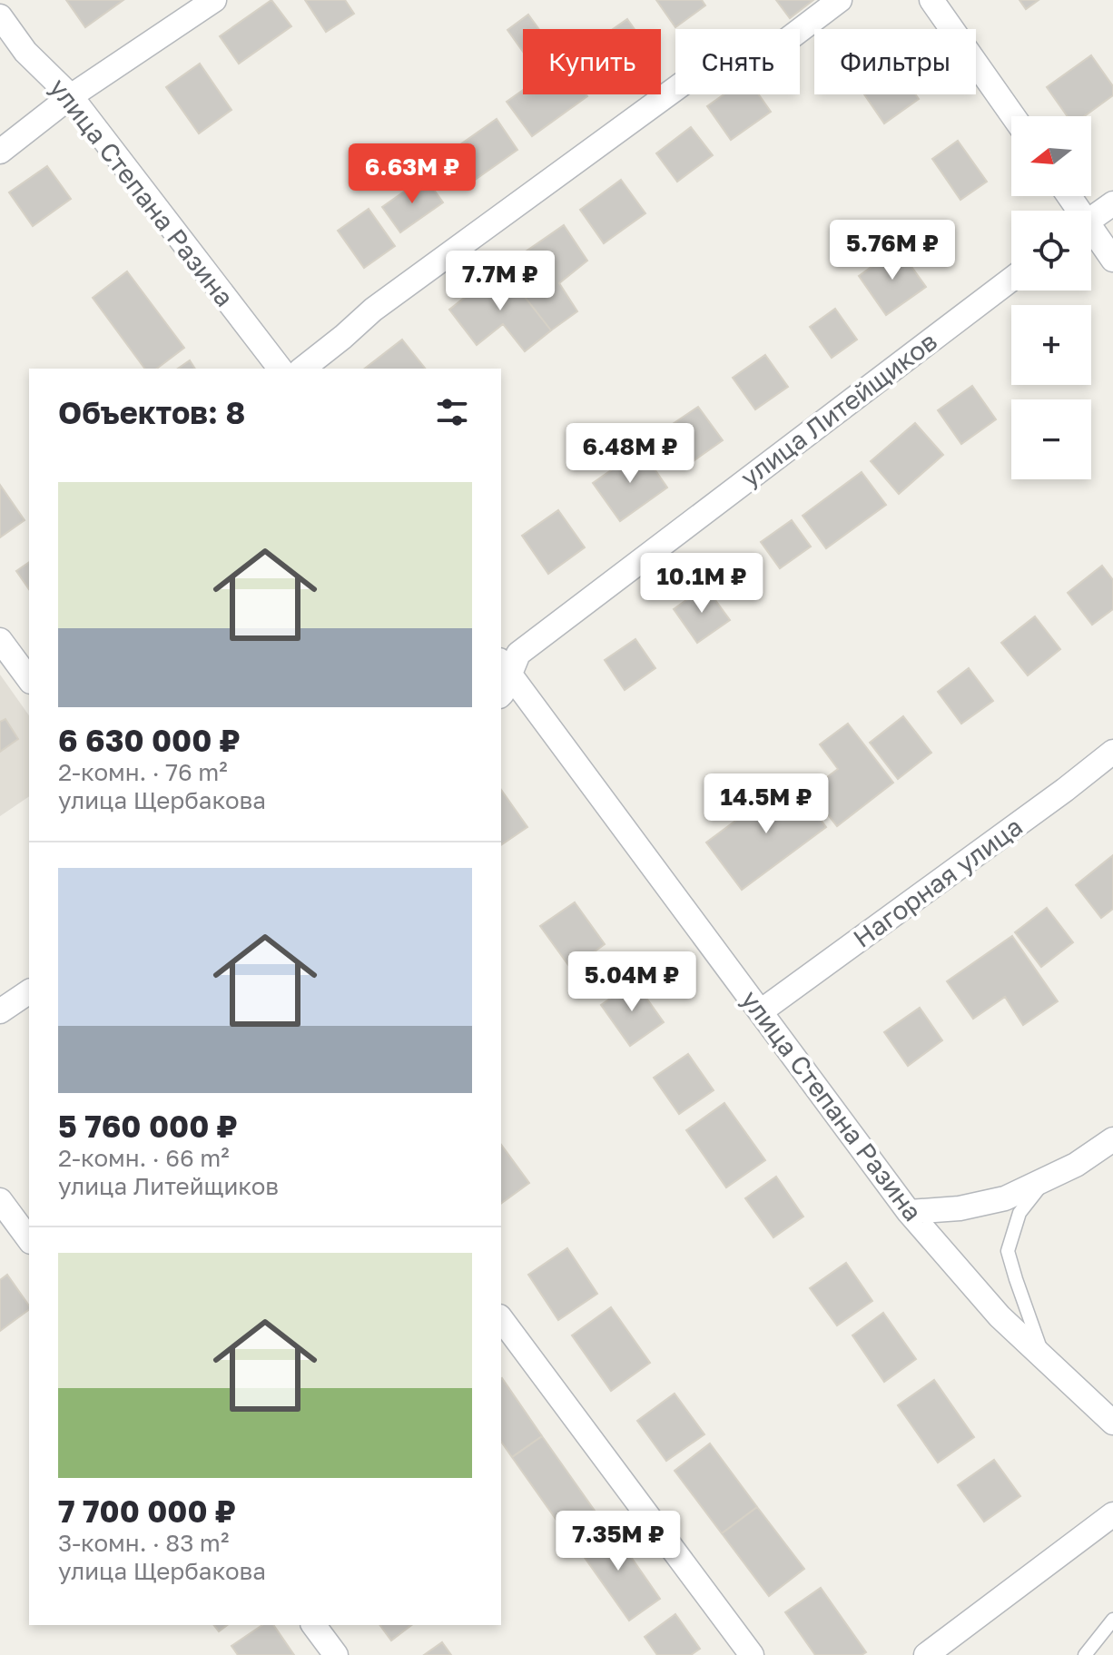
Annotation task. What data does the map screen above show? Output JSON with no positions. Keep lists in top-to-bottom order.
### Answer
{
  "streets": {
    "street": ["улица Степана Разина", "улица Литейщиков", "Нагорная улица"]
  },
  "crossings": [
    ["улица Степана Разина", "улица Литейщиков"],
    ["улица Степана Разина", "Нагорная улица"]
  ],
  "north": "left",
  "page": {
    "chip": ["Купить", "Снять", "Фильтры"],
    "map_buttons": ["+", "−"],
    "price": [
      "6.63M ₽",
      "5.76M ₽",
      "7.7M ₽",
      "6.48M ₽",
      "10.1M ₽",
      "14.5M ₽",
      "5.04M ₽",
      "7.35M ₽"
    ],
    "heading": "Объектов: 8",
    "list": [
      {
        "name": "6 630 000 ₽",
        "note": "2-комн. · 76 m² · улица Щербакова"
      },
      {
        "name": "5 760 000 ₽",
        "note": "2-комн. · 66 m² · улица Литейщиков"
      },
      {
        "name": "7 700 000 ₽",
        "note": "3-комн. · 83 m² · улица Щербакова"
      }
    ]
  }
}
